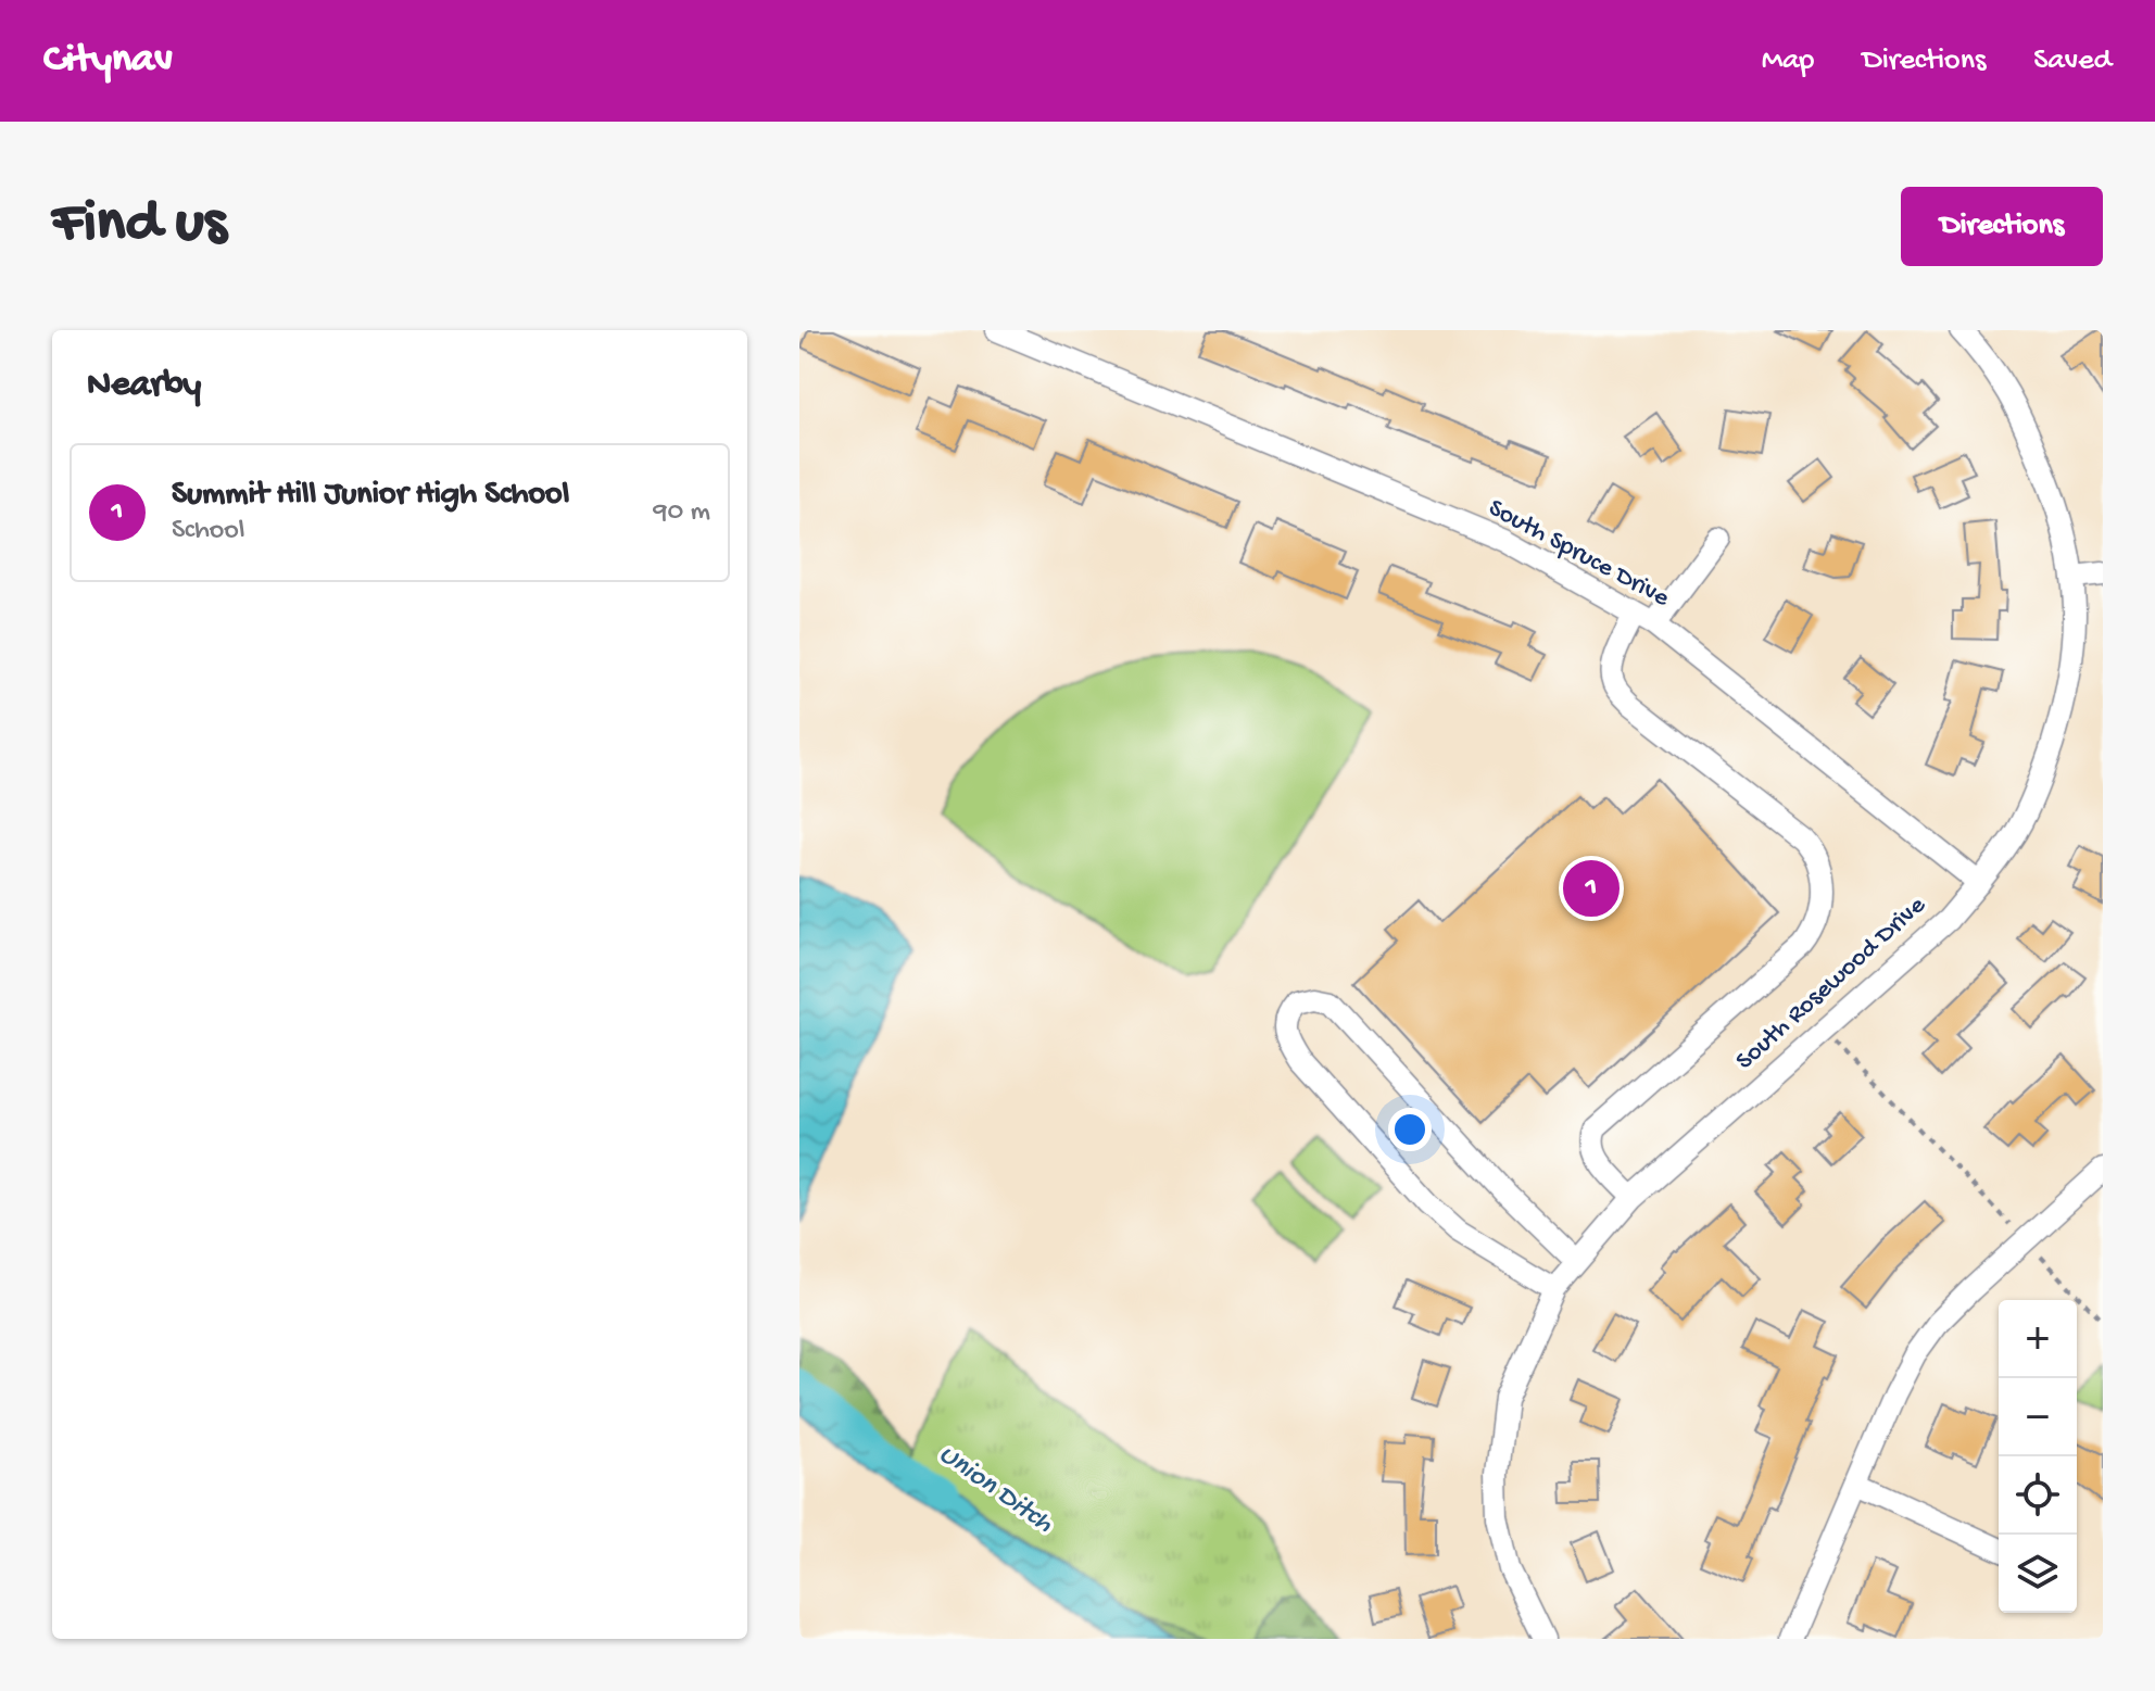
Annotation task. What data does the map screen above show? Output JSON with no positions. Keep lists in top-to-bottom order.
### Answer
{
  "streets": {
    "street": ["South Spruce Drive", "South Rosewood Drive"]
  },
  "crossings": [
    ["South Spruce Drive", "South Rosewood Drive"]
  ],
  "water": ["Union Ditch"],
  "page": {
    "header": "Citynav",
    "nav": ["Map", "Directions", "Saved"],
    "buttons": "Directions",
    "title": "Find us",
    "heading": "Nearby",
    "list": [
      {
        "mark": "1",
        "name": "Summit Hill Junior High School",
        "note": "School",
        "value": "90 m"
      }
    ],
    "pins": "1",
    "map_buttons": ["+", "−"]
  }
}
